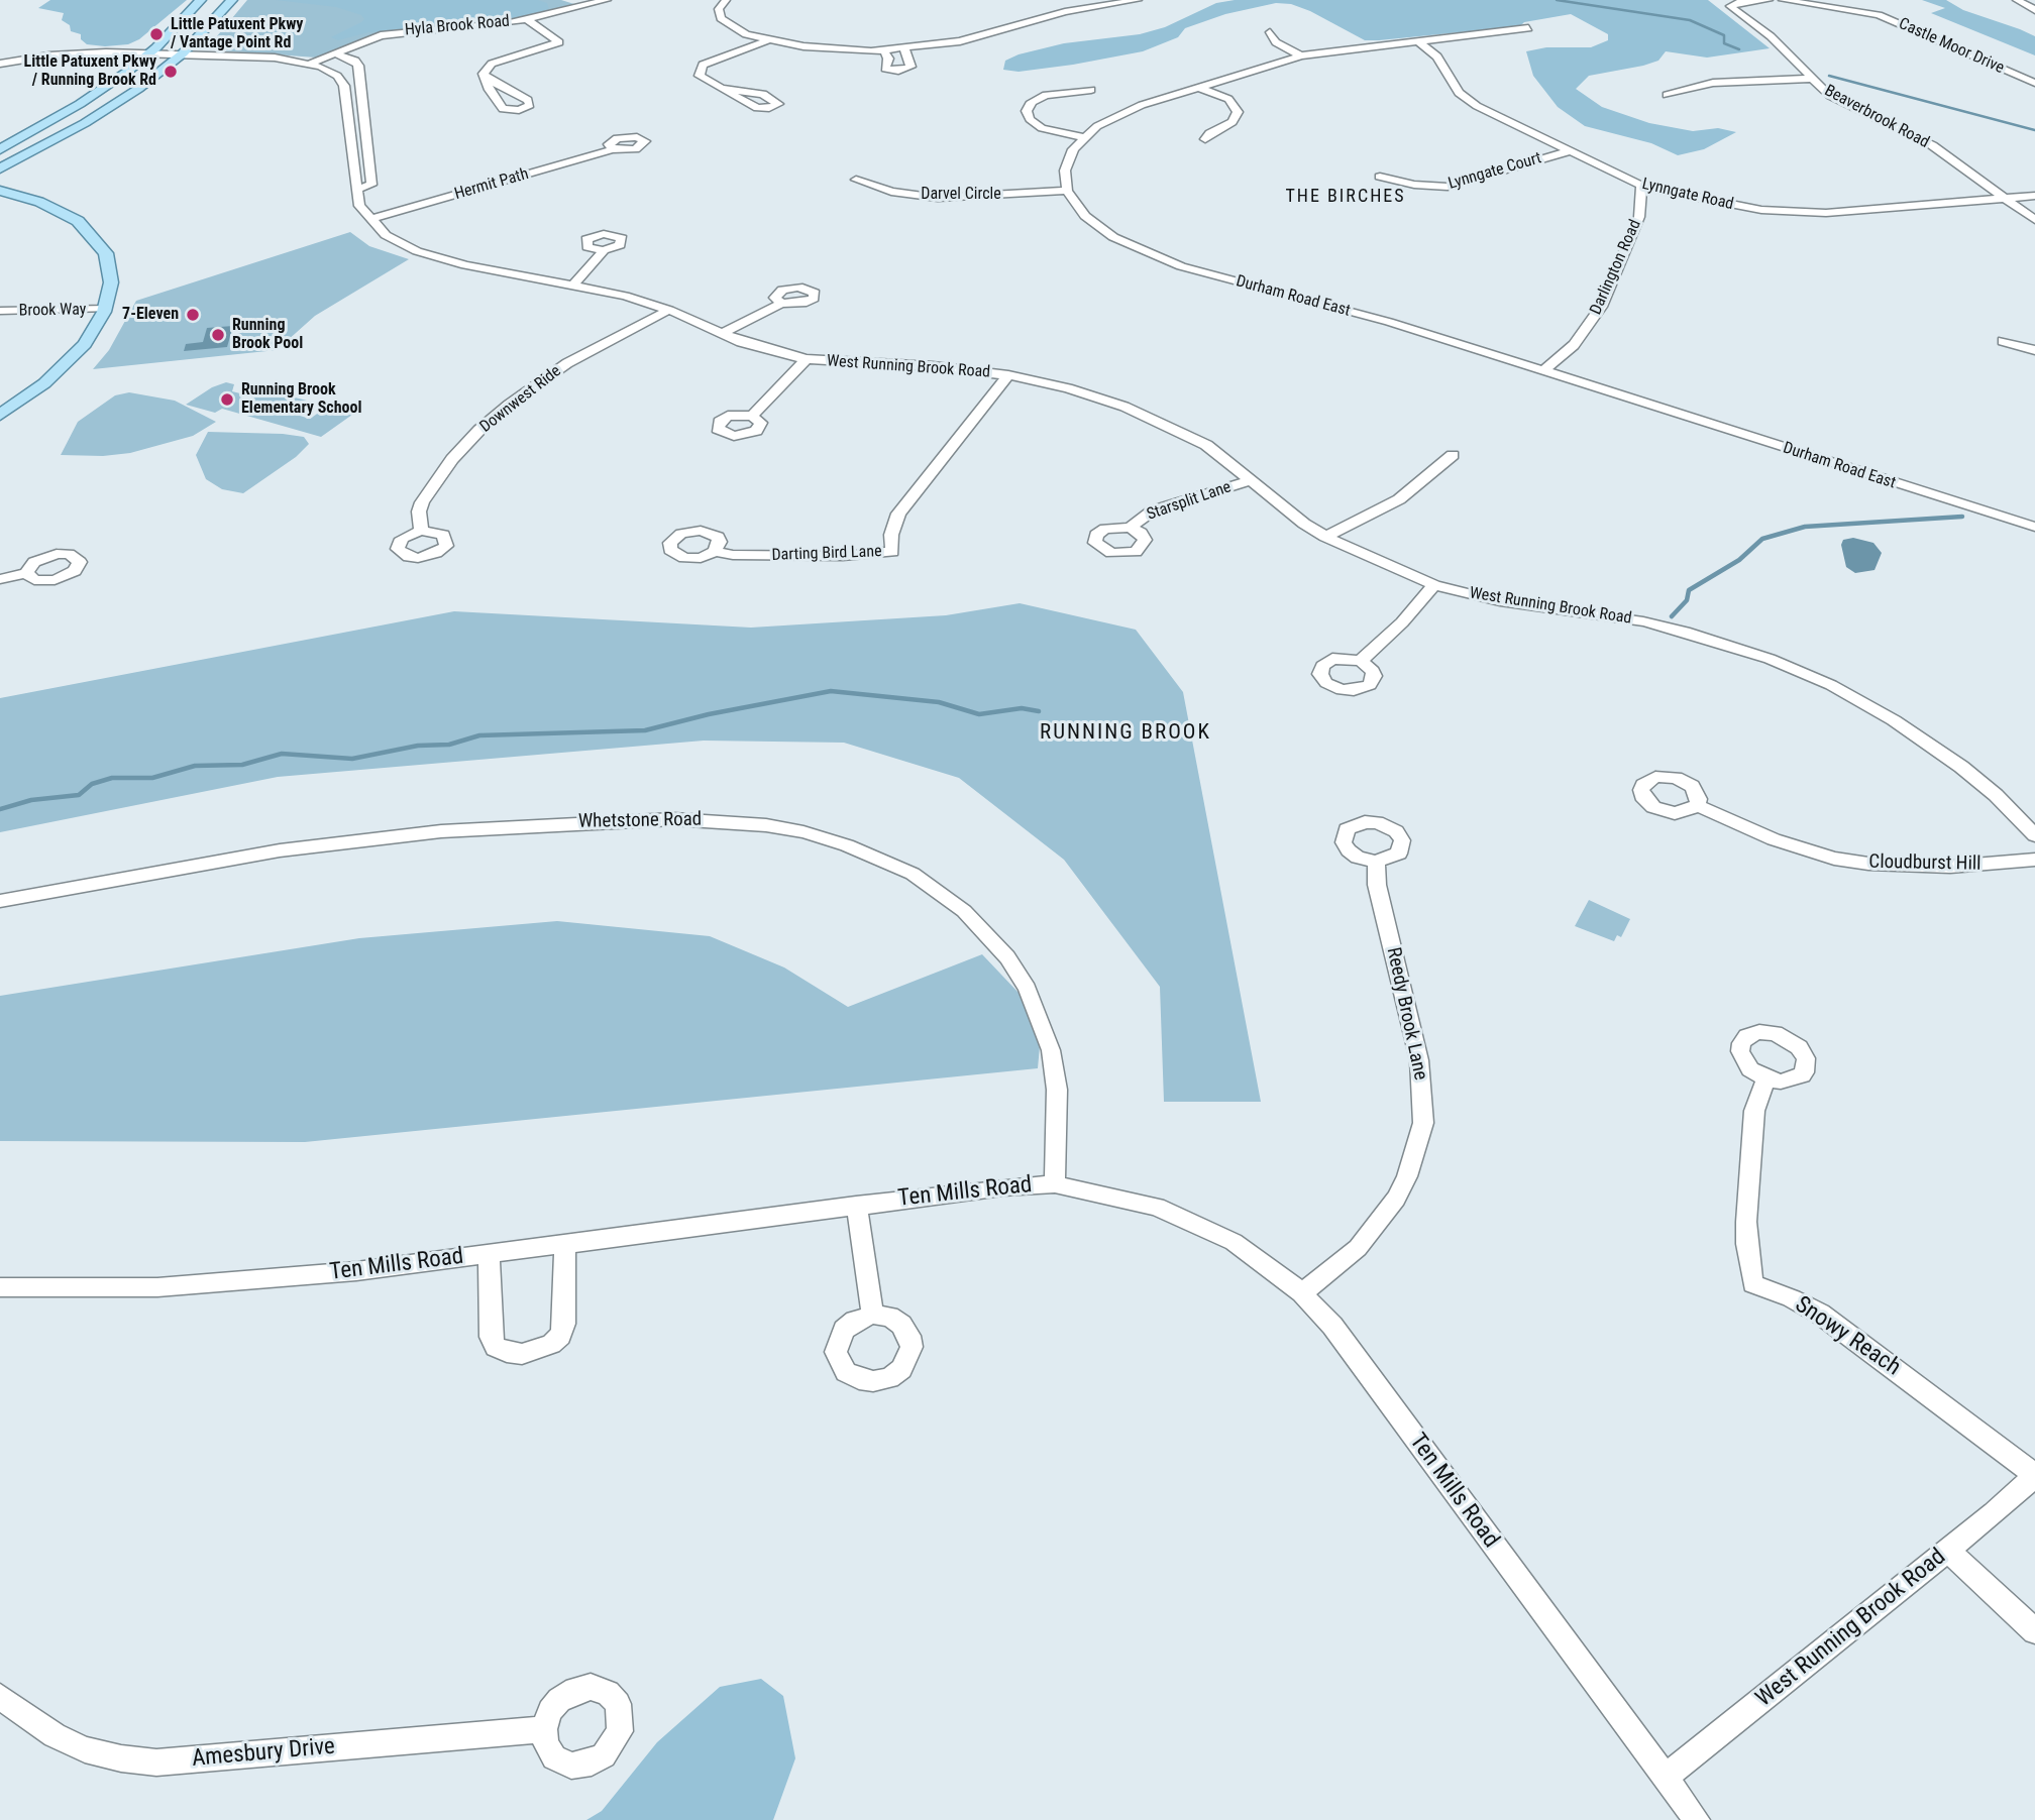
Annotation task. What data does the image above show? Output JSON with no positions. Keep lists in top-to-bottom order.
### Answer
{
  "streets": {
    "street": [
      "Hyla Brook Road",
      "Castle Moor Drive",
      "Beaverbrook Road",
      "Lynngate Court",
      "Hermit Path",
      "Darvel Circle",
      "Lynngate Road",
      "Darlington Road",
      "Durham Road East",
      "Brook Way",
      "West Running Brook Road",
      "Downwest Ride",
      "Starsplit Lane",
      "Darting Bird Lane",
      "Whetstone Road",
      "Cloudburst Hill",
      "Reedy Brook Lane",
      "Ten Mills Road",
      "Snowy Reach",
      "Amesbury Drive"
    ]
  },
  "crossings": [
    ["Hyla Brook Road", "West Running Brook Road"],
    ["Beaverbrook Road", "Lynngate Road"],
    ["Lynngate Court", "Lynngate Road"],
    ["Hermit Path", "West Running Brook Road"],
    ["Darvel Circle", "Durham Road East"],
    ["Lynngate Road", "Darlington Road"],
    ["Darlington Road", "Durham Road East"],
    ["West Running Brook Road", "Downwest Ride"],
    ["West Running Brook Road", "Starsplit Lane"],
    ["West Running Brook Road", "Darting Bird Lane"],
    ["West Running Brook Road", "Ten Mills Road"],
    ["West Running Brook Road", "Snowy Reach"],
    ["Whetstone Road", "Ten Mills Road"],
    ["Reedy Brook Lane", "Ten Mills Road"]
  ],
  "districts": ["THE BIRCHES", "RUNNING BROOK"],
  "places": [
    "Little Patuxent Pkwy / Vantage Point Rd",
    "Little Patuxent Pkwy / Running Brook Rd",
    "7-Eleven",
    "Running Brook Pool",
    "Running Brook Elementary School"
  ]
}
